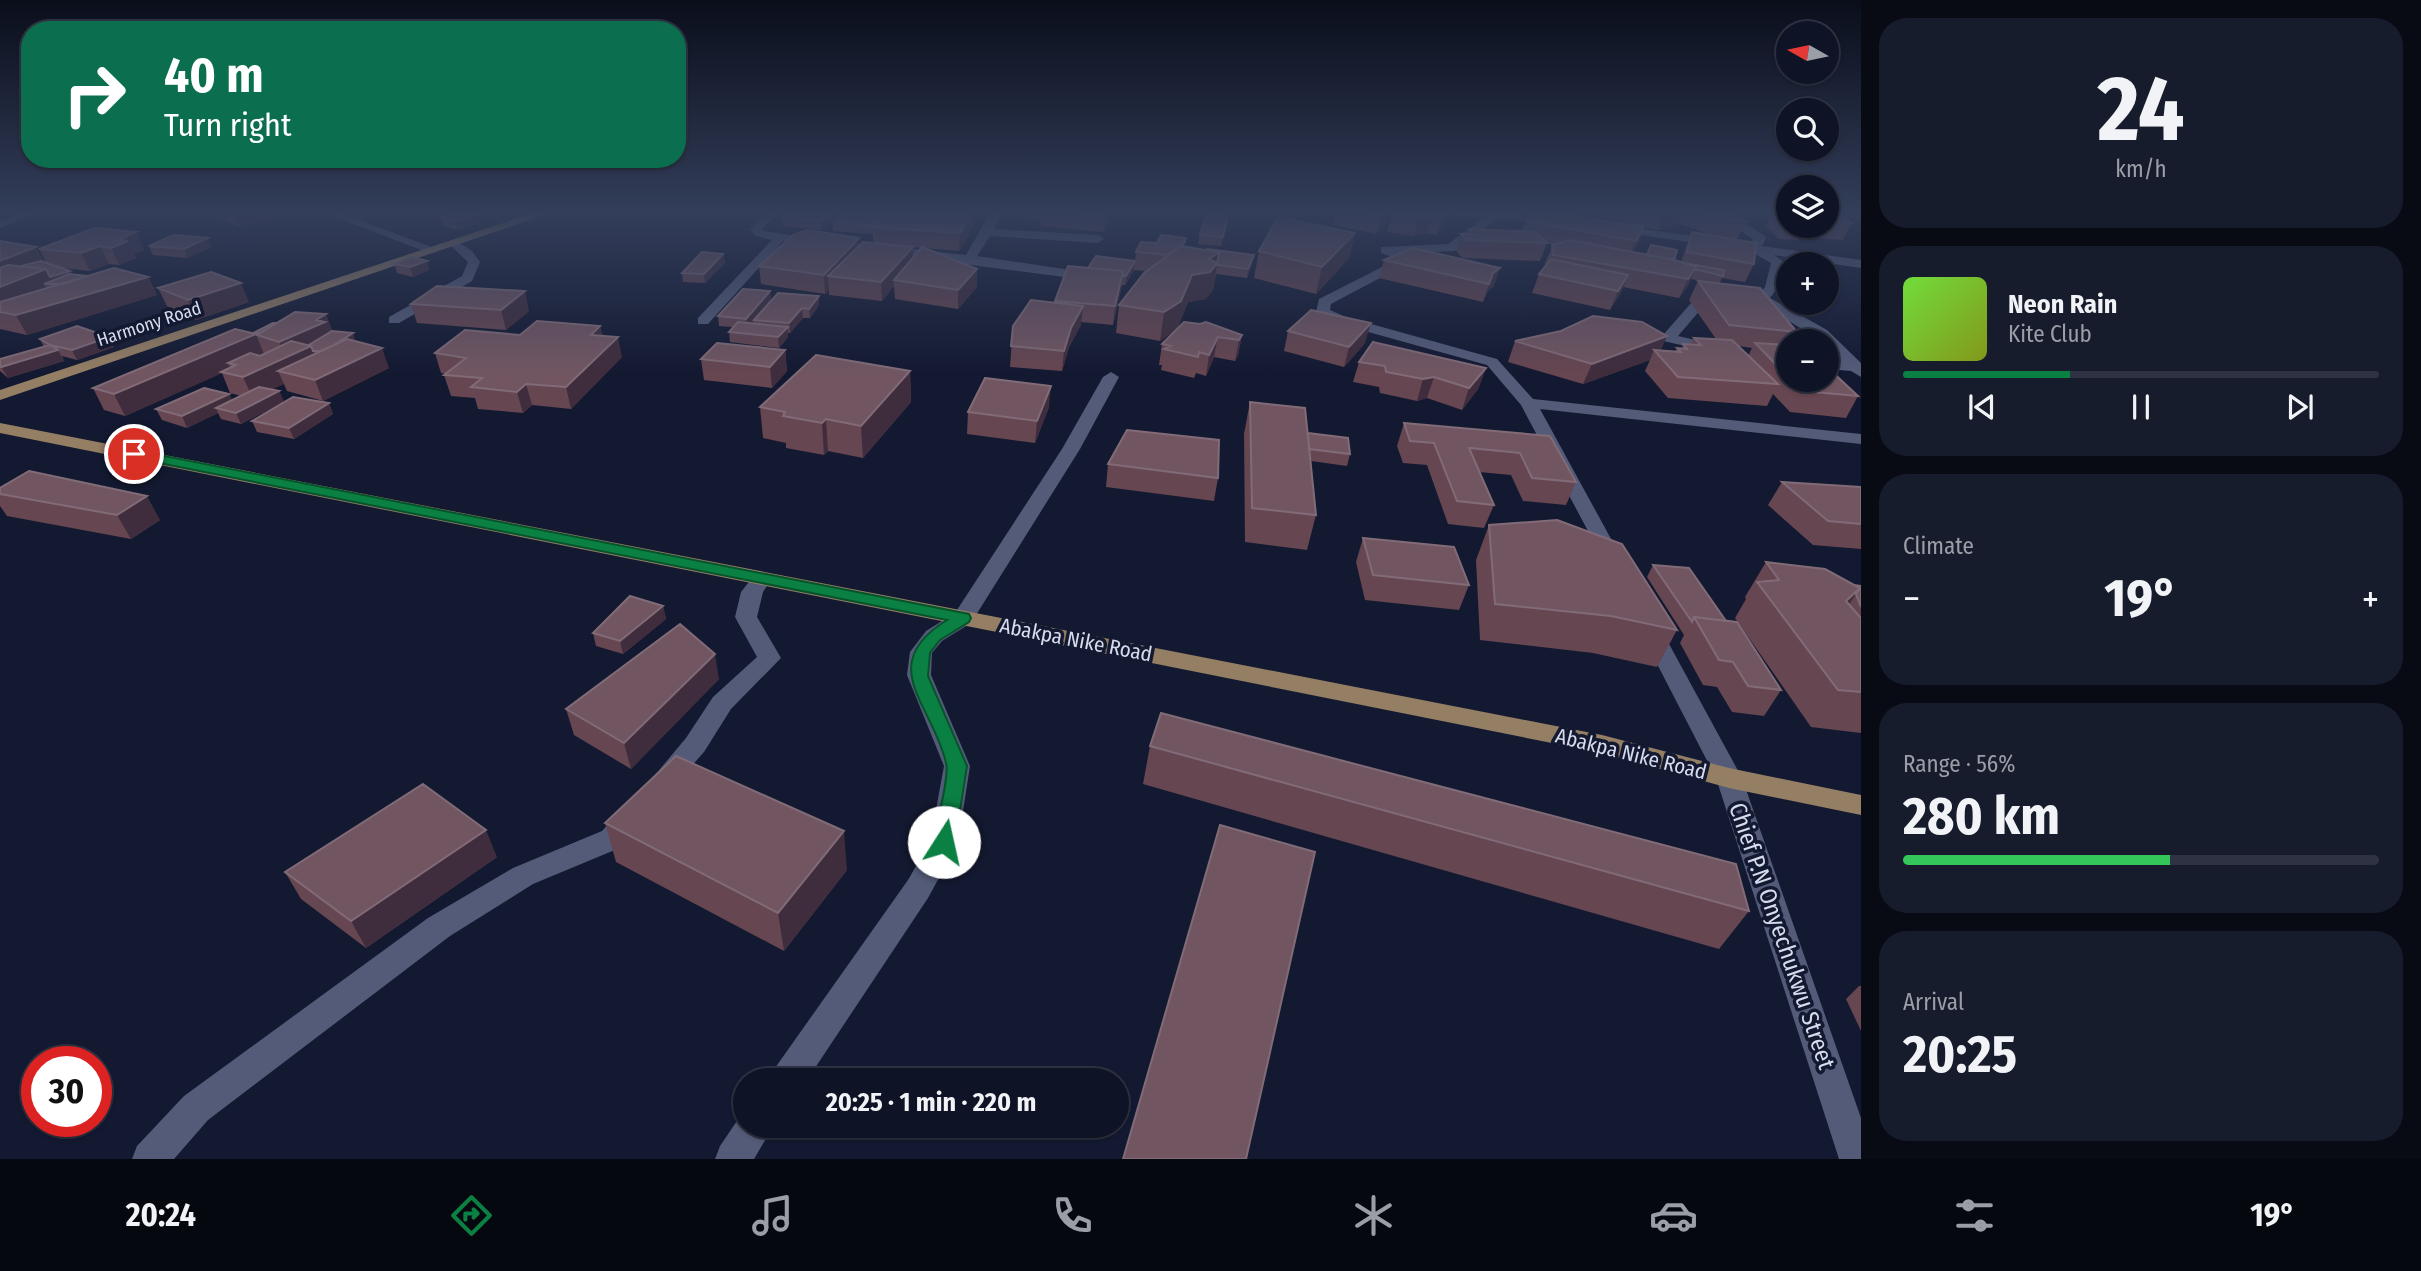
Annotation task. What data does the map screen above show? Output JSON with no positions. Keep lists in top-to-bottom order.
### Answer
{
  "streets": {
    "main road": ["Harmony Road", "Abakpa Nike Road"],
    "street": ["Chief P.N Onyechukwu Street"]
  },
  "crossings": [
    ["Abakpa Nike Road", "Chief P.N Onyechukwu Street"]
  ],
  "north": "left",
  "page": {
    "tile": [
      ["24", "km/h"],
      "Climate",
      ["Range · 56%", "280 km"],
      ["Arrival", "20:25"]
    ],
    "map_buttons": ["+", "−"],
    "turn": ["40 m", "Turn right"],
    "song": ["Neon Rain", "Kite Club"],
    "heat": ["−", "19°", "+"],
    "limit": "30",
    "trip": "20:25 · 1 min · 220 m",
    "tabs": ["20:24", "19°"]
  }
}
